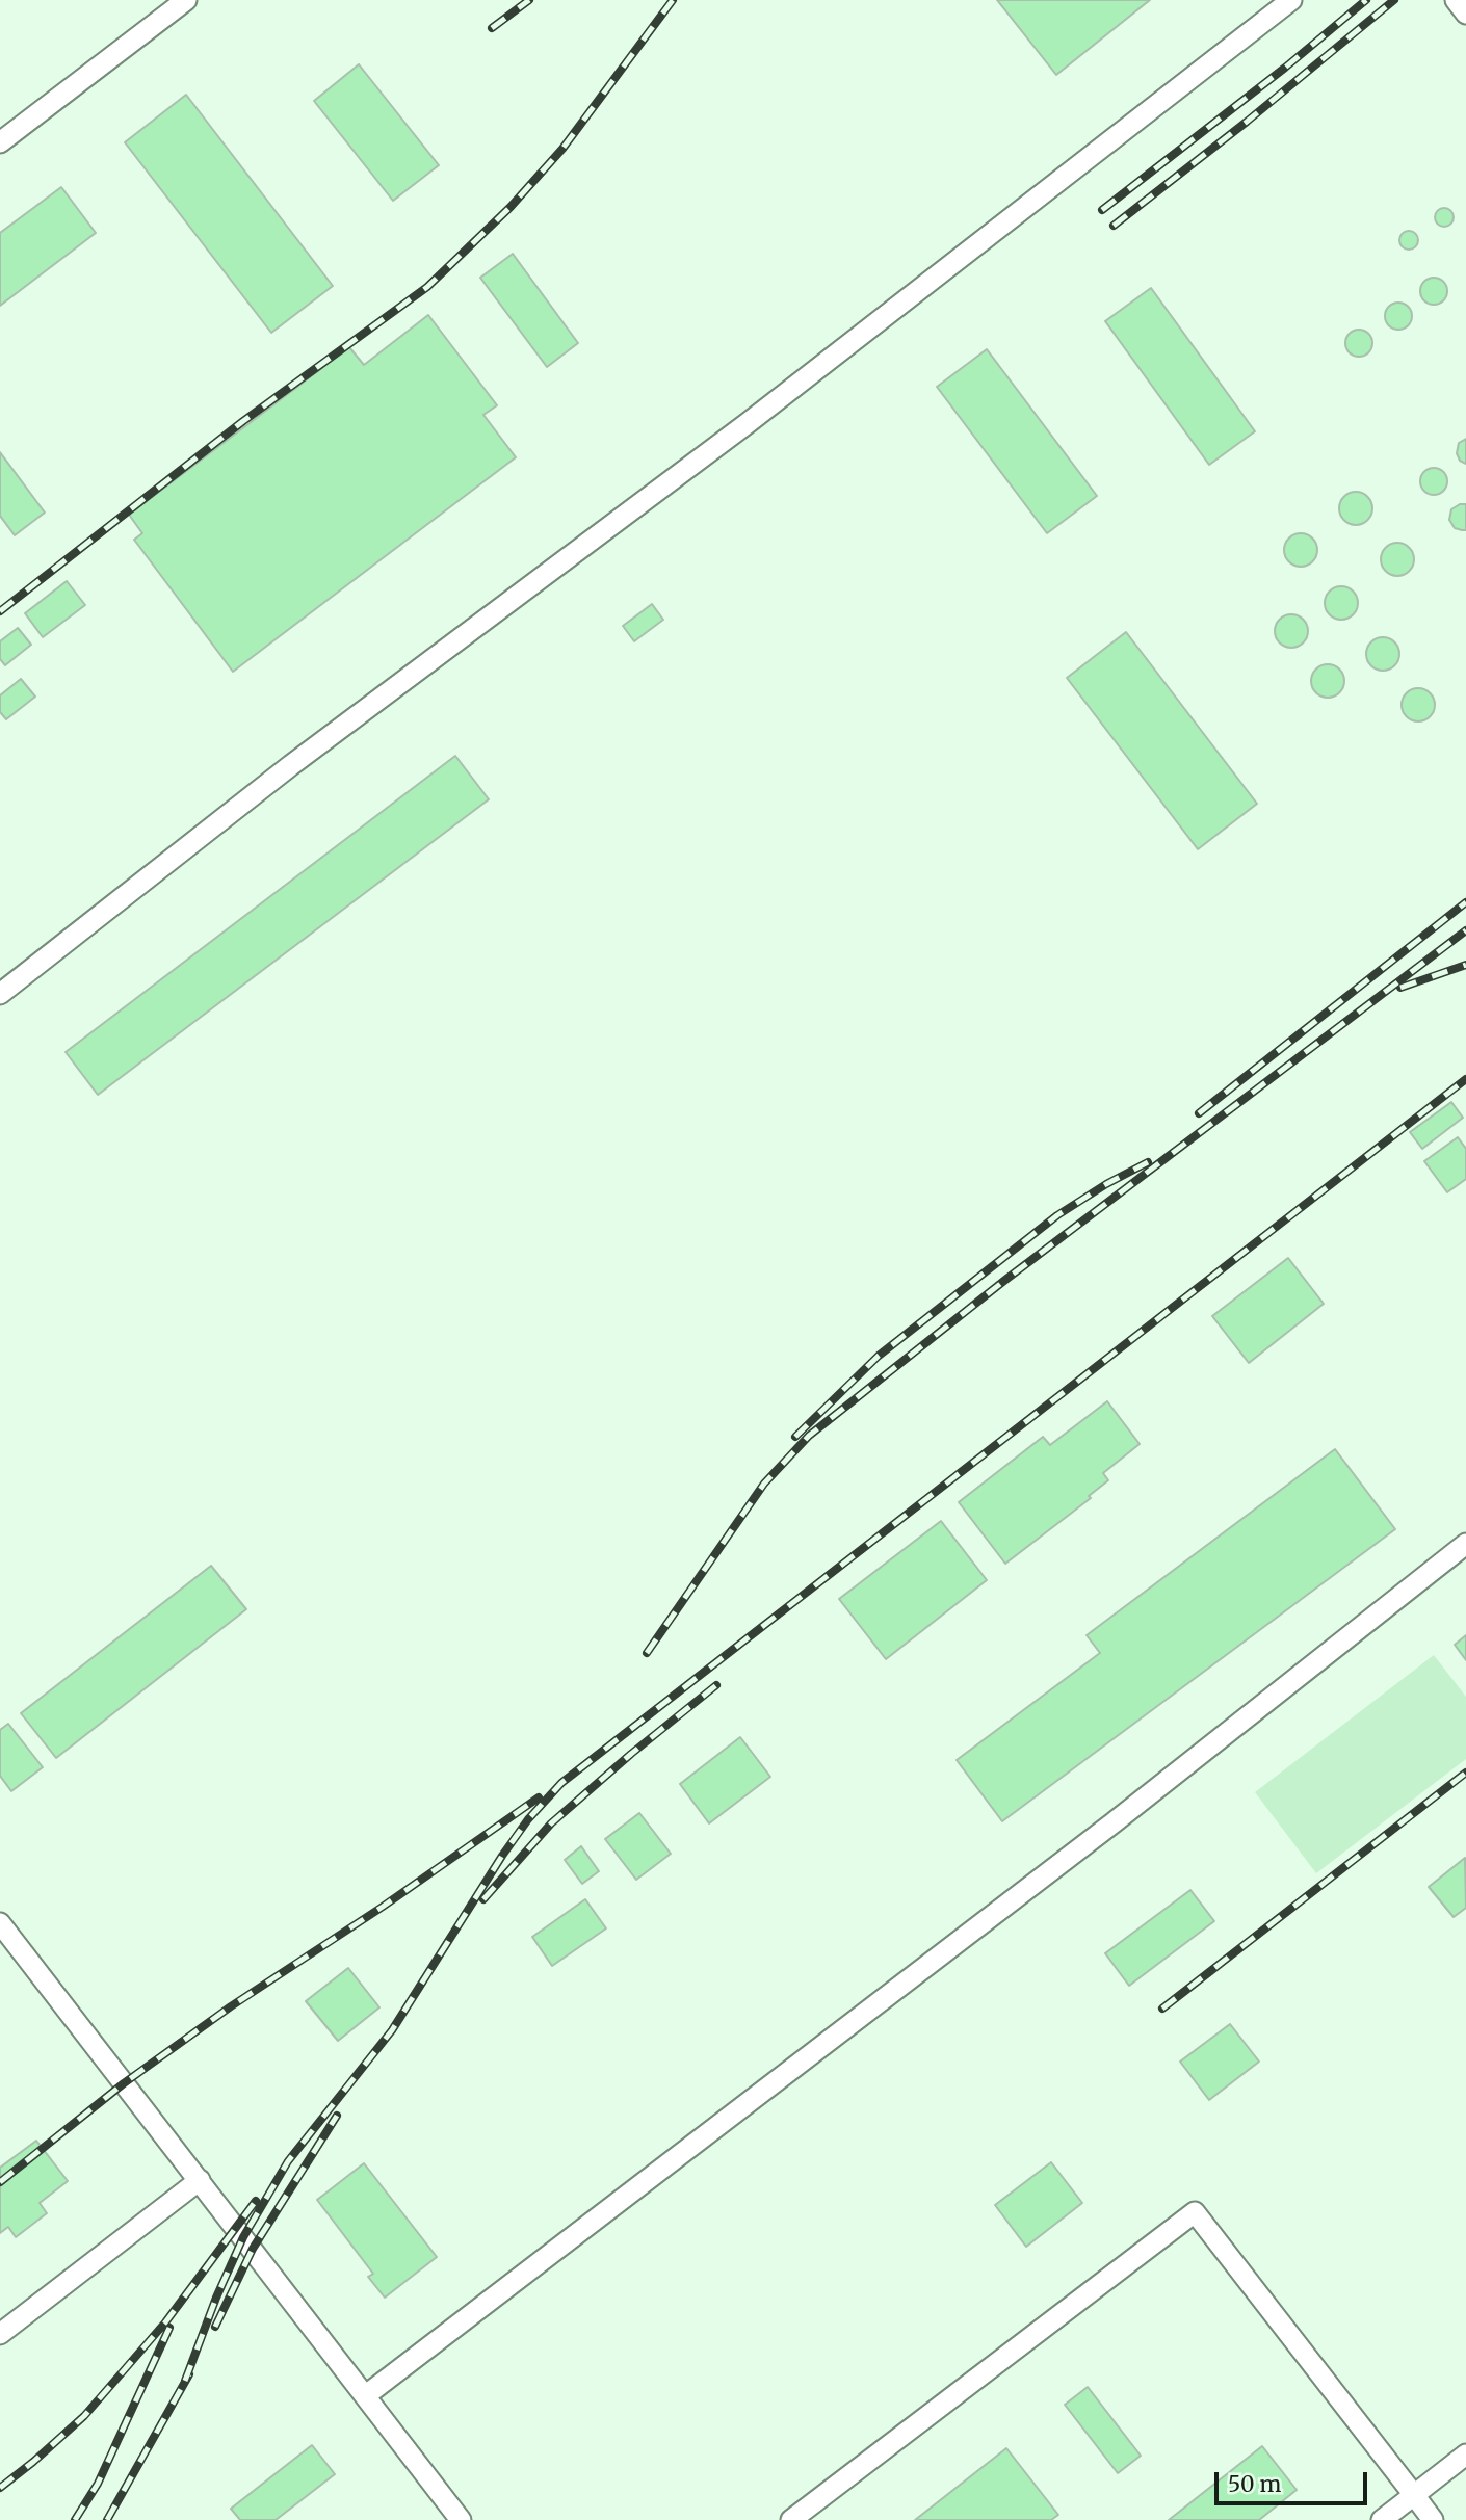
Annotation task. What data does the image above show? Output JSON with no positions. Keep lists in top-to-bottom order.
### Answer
{
  "scale_bar": "50 m"
}
